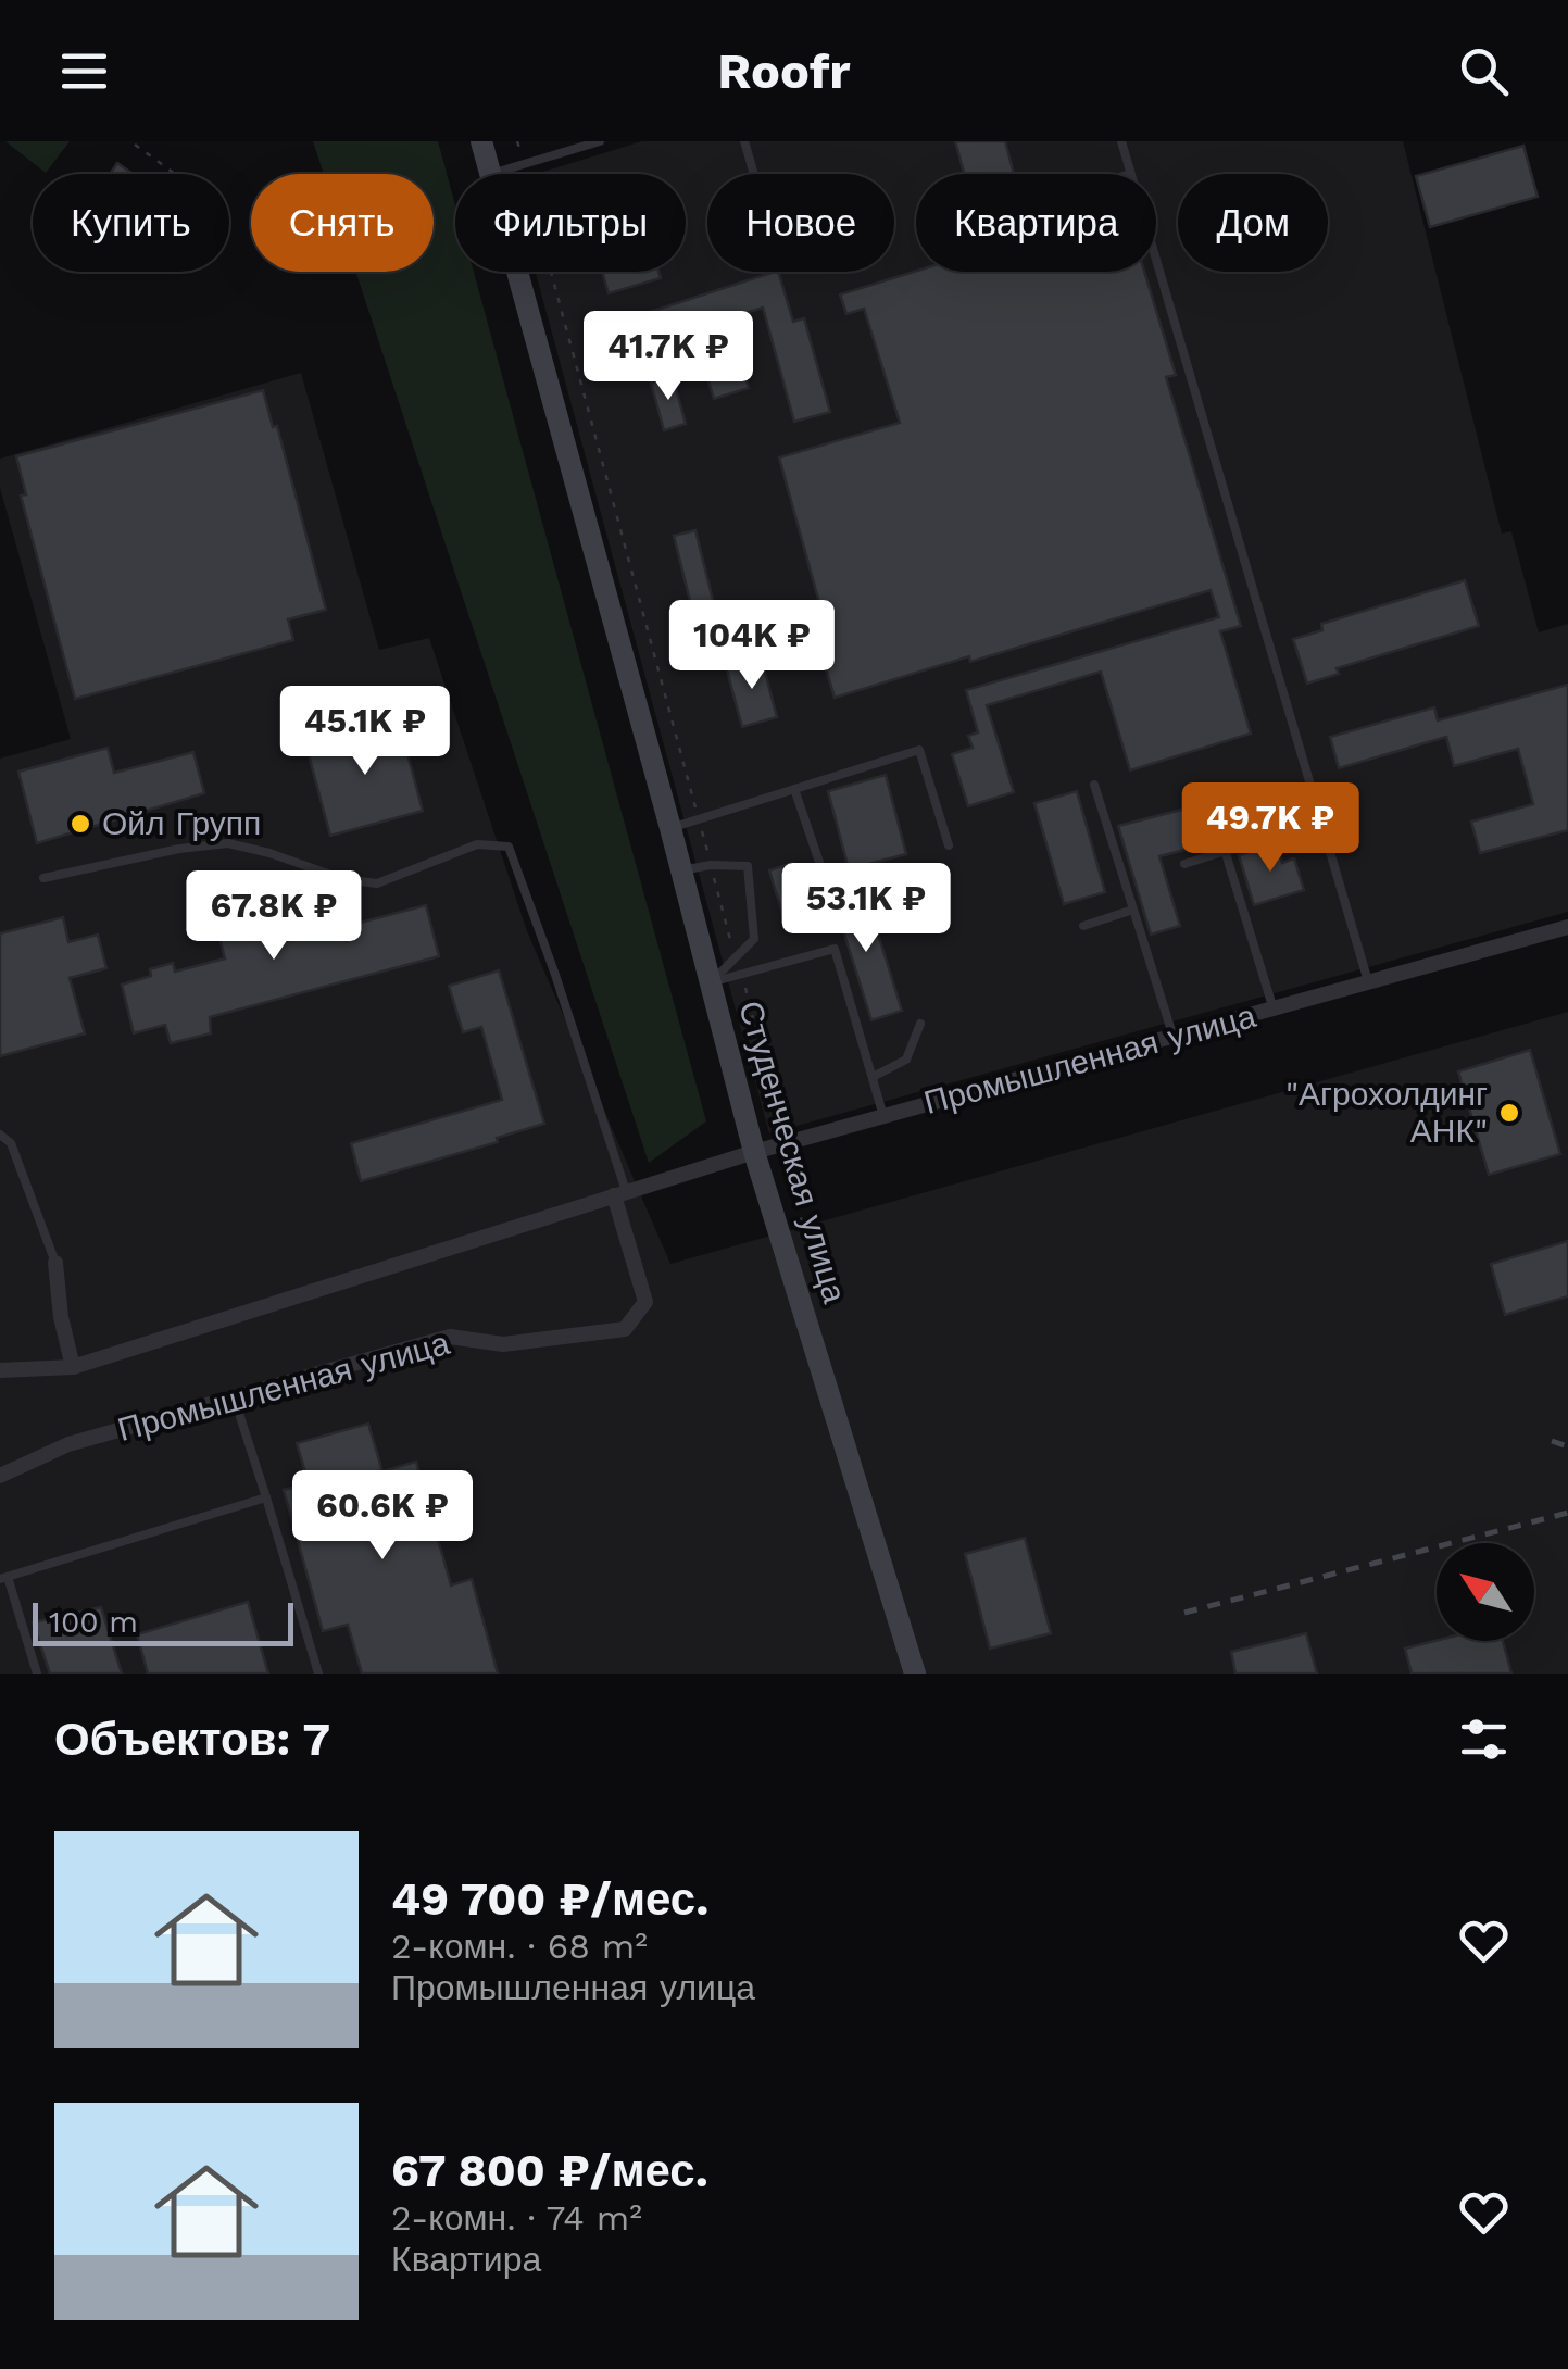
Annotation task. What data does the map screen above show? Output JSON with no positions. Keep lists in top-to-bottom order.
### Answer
{
  "streets": {
    "main road": ["Студенческая улица"],
    "street": ["Промышленная улица"]
  },
  "crossings": [
    ["Промышленная улица", "Студенческая улица"]
  ],
  "places": ["Ойл Групп", "\"Агрохолдинг АНК\""],
  "scale_bar": "100 m",
  "north": "top left",
  "page": {
    "header": "Roofr",
    "chip": [
      "Купить",
      "Снять",
      "Фильтры",
      "Новое",
      "Квартира",
      "Дом"
    ],
    "price": [
      "41.7K ₽",
      "104K ₽",
      "45.1K ₽",
      "49.7K ₽",
      "53.1K ₽",
      "67.8K ₽",
      "60.6K ₽"
    ],
    "scale": "100 m",
    "heading": "Объектов: 7",
    "list": [
      {
        "name": "49 700 ₽/мес.",
        "note": "2-комн. · 68 m² · Промышленная улица"
      },
      {
        "name": "67 800 ₽/мес.",
        "note": "2-комн. · 74 m² · Квартира"
      }
    ]
  }
}
